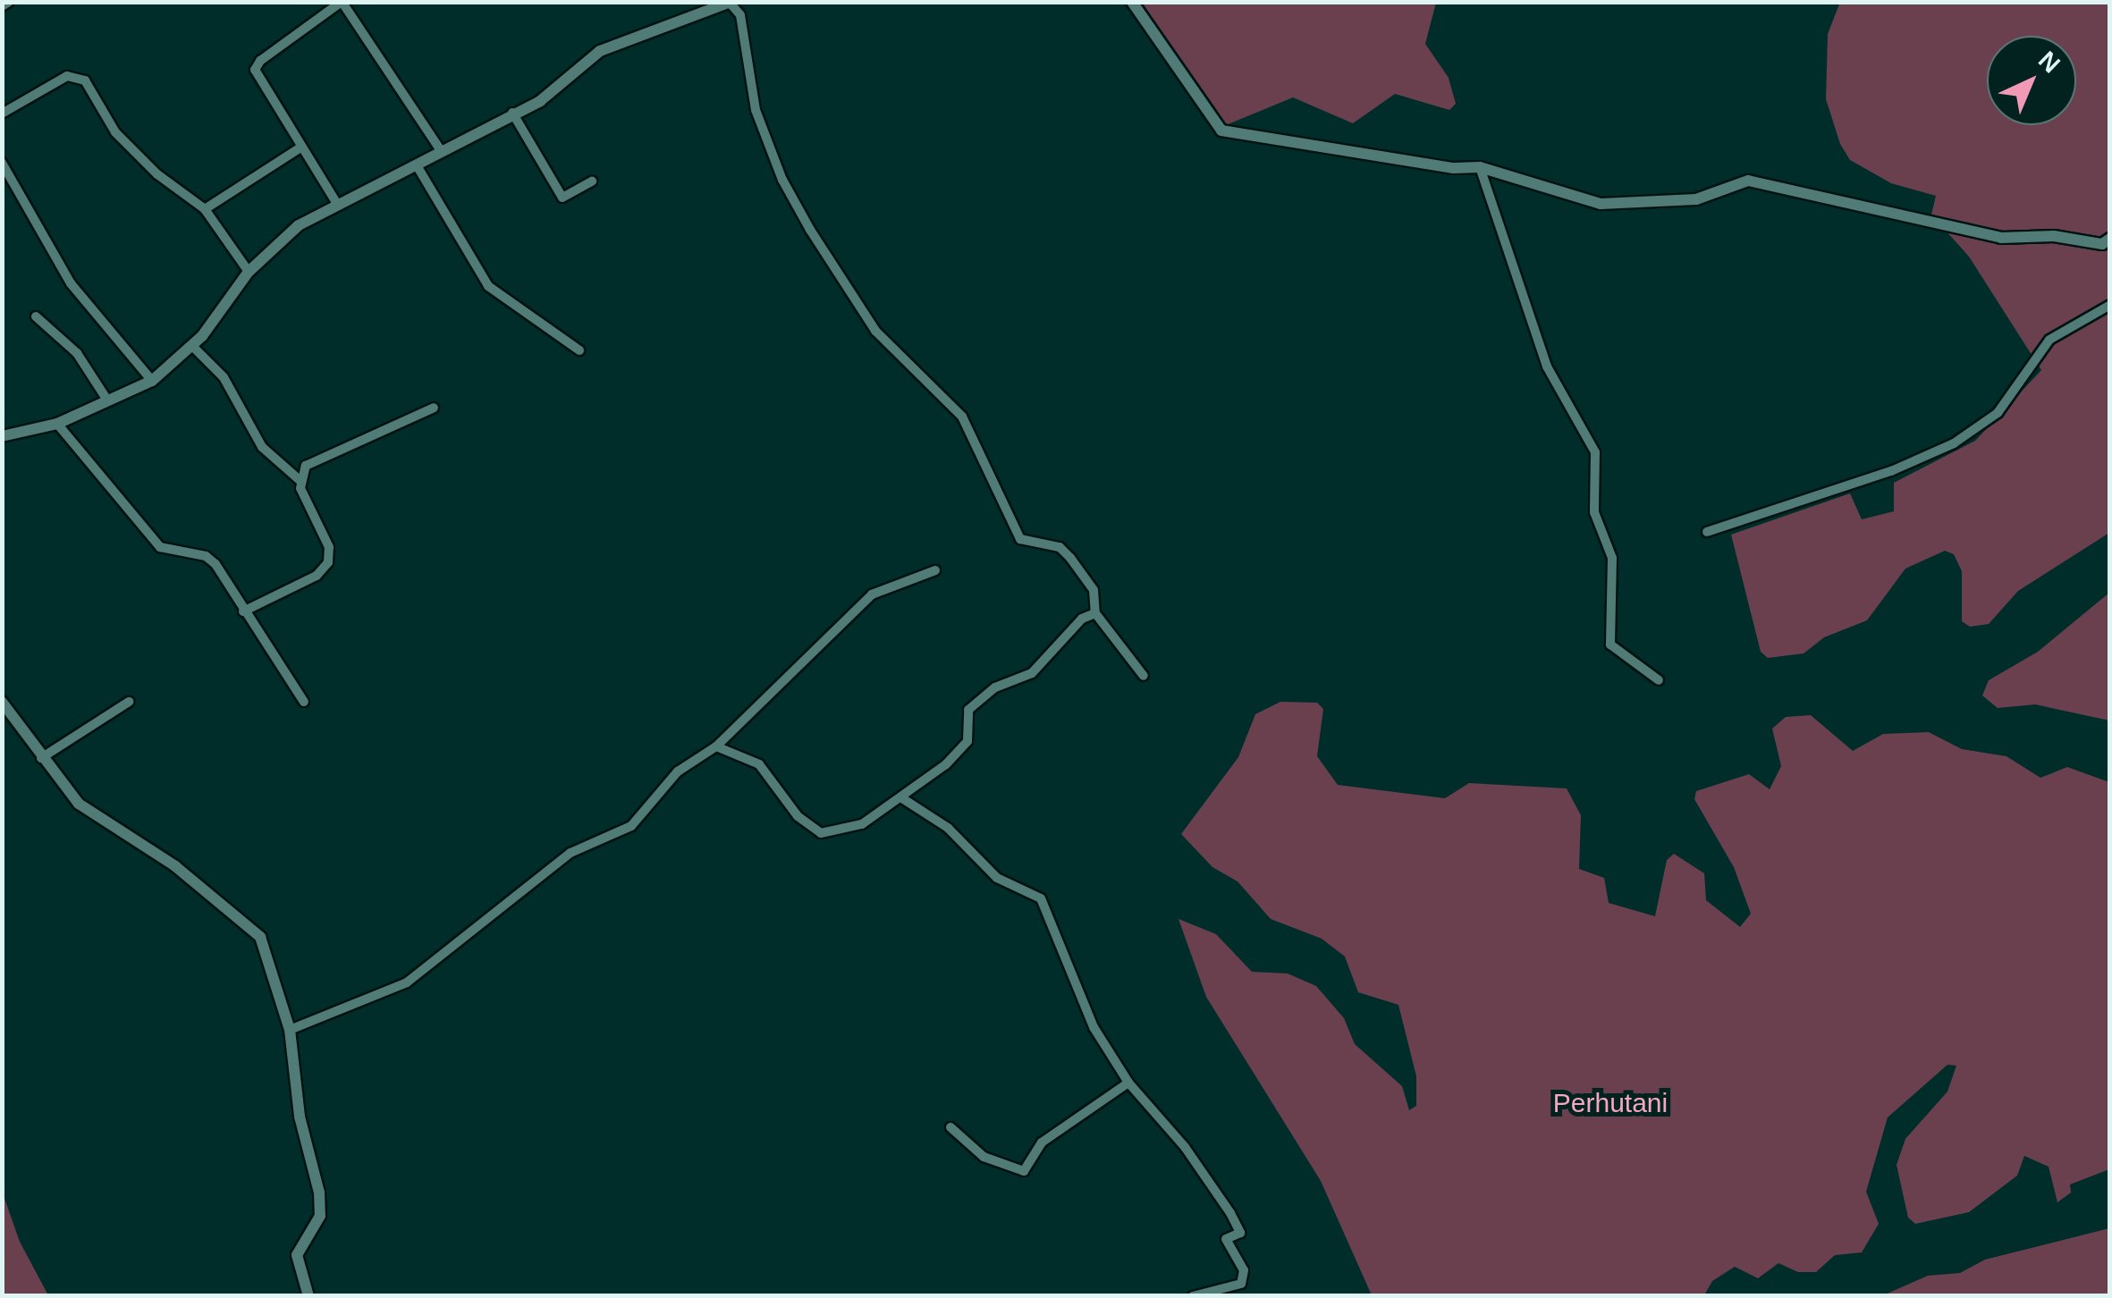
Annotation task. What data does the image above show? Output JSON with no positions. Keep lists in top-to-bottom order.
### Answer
{
  "parks": ["Perhutani"],
  "north": "top right"
}
